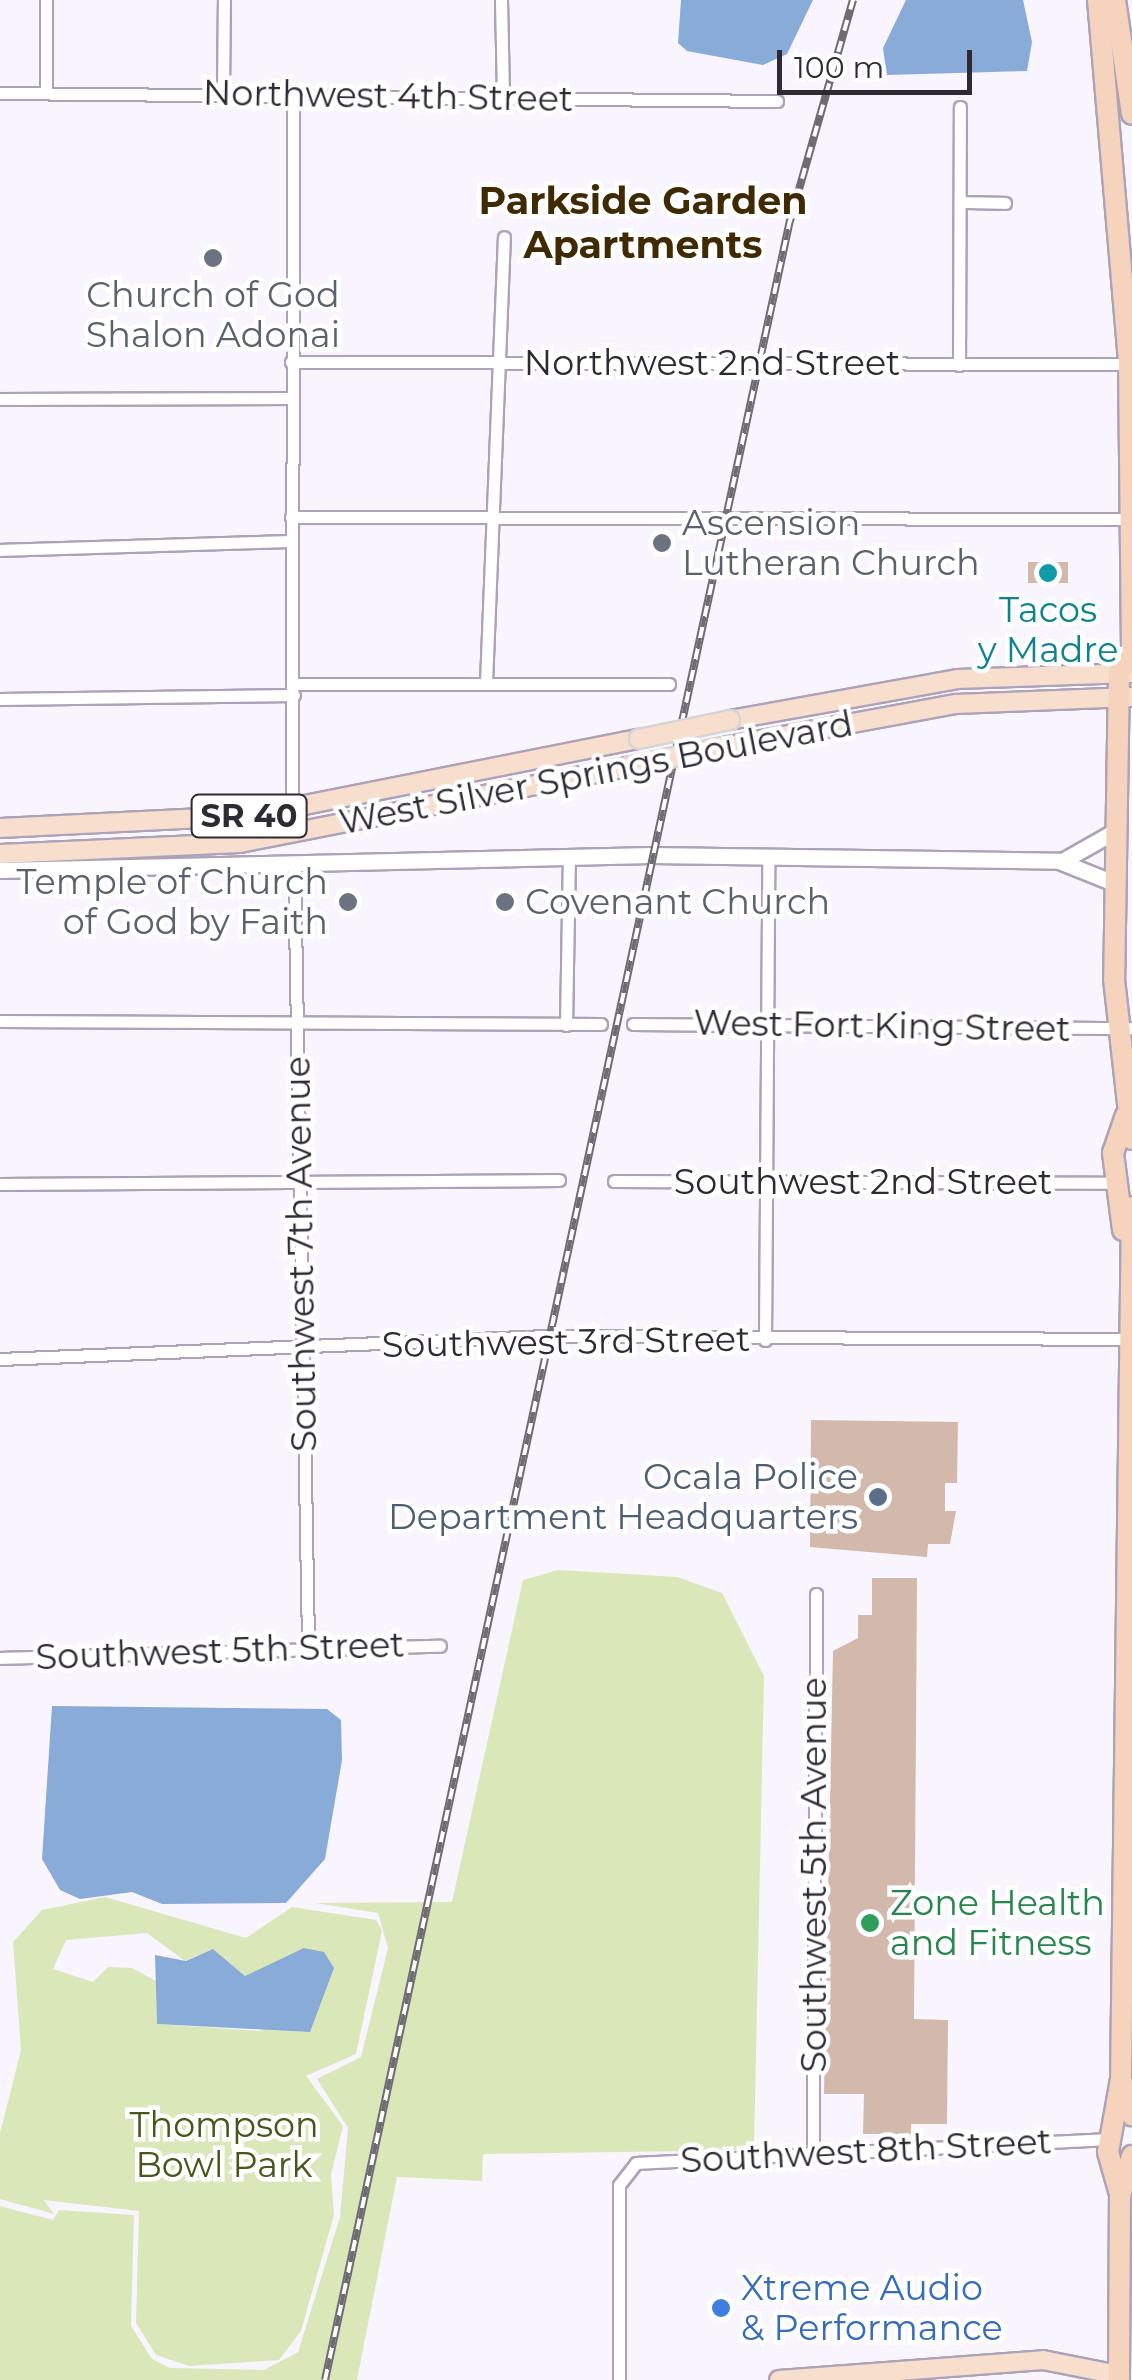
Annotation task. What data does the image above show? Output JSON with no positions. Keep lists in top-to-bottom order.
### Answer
{
  "streets": {
    "main road": ["West Silver Springs Boulevard", "SR 40"],
    "street": [
      "Northwest 4th Street",
      "Northwest 2nd Street",
      "West Fort King Street",
      "Southwest 2nd Street",
      "Southwest 7th Avenue",
      "Southwest 3rd Street",
      "Southwest 5th Street",
      "Southwest 5th Avenue",
      "Southwest 8th Street"
    ]
  },
  "crossings": [
    ["Southwest 7th Avenue", "Southwest 3rd Street"],
    ["Southwest 7th Avenue", "Southwest 5th Street"],
    ["Southwest 5th Avenue", "Southwest 8th Street"]
  ],
  "districts": ["Parkside Garden Apartments"],
  "parks": ["Thompson Bowl Park"],
  "places": [
    "Church of God Shalon Adonai",
    "Ascension Lutheran Church",
    "Tacos y Madre",
    "Temple of Church of God by Faith",
    "Covenant Church",
    "Ocala Police Department Headquarters",
    "Zone Health and Fitness",
    "Xtreme Audio & Performance"
  ],
  "scale_bar": "100 m"
}
